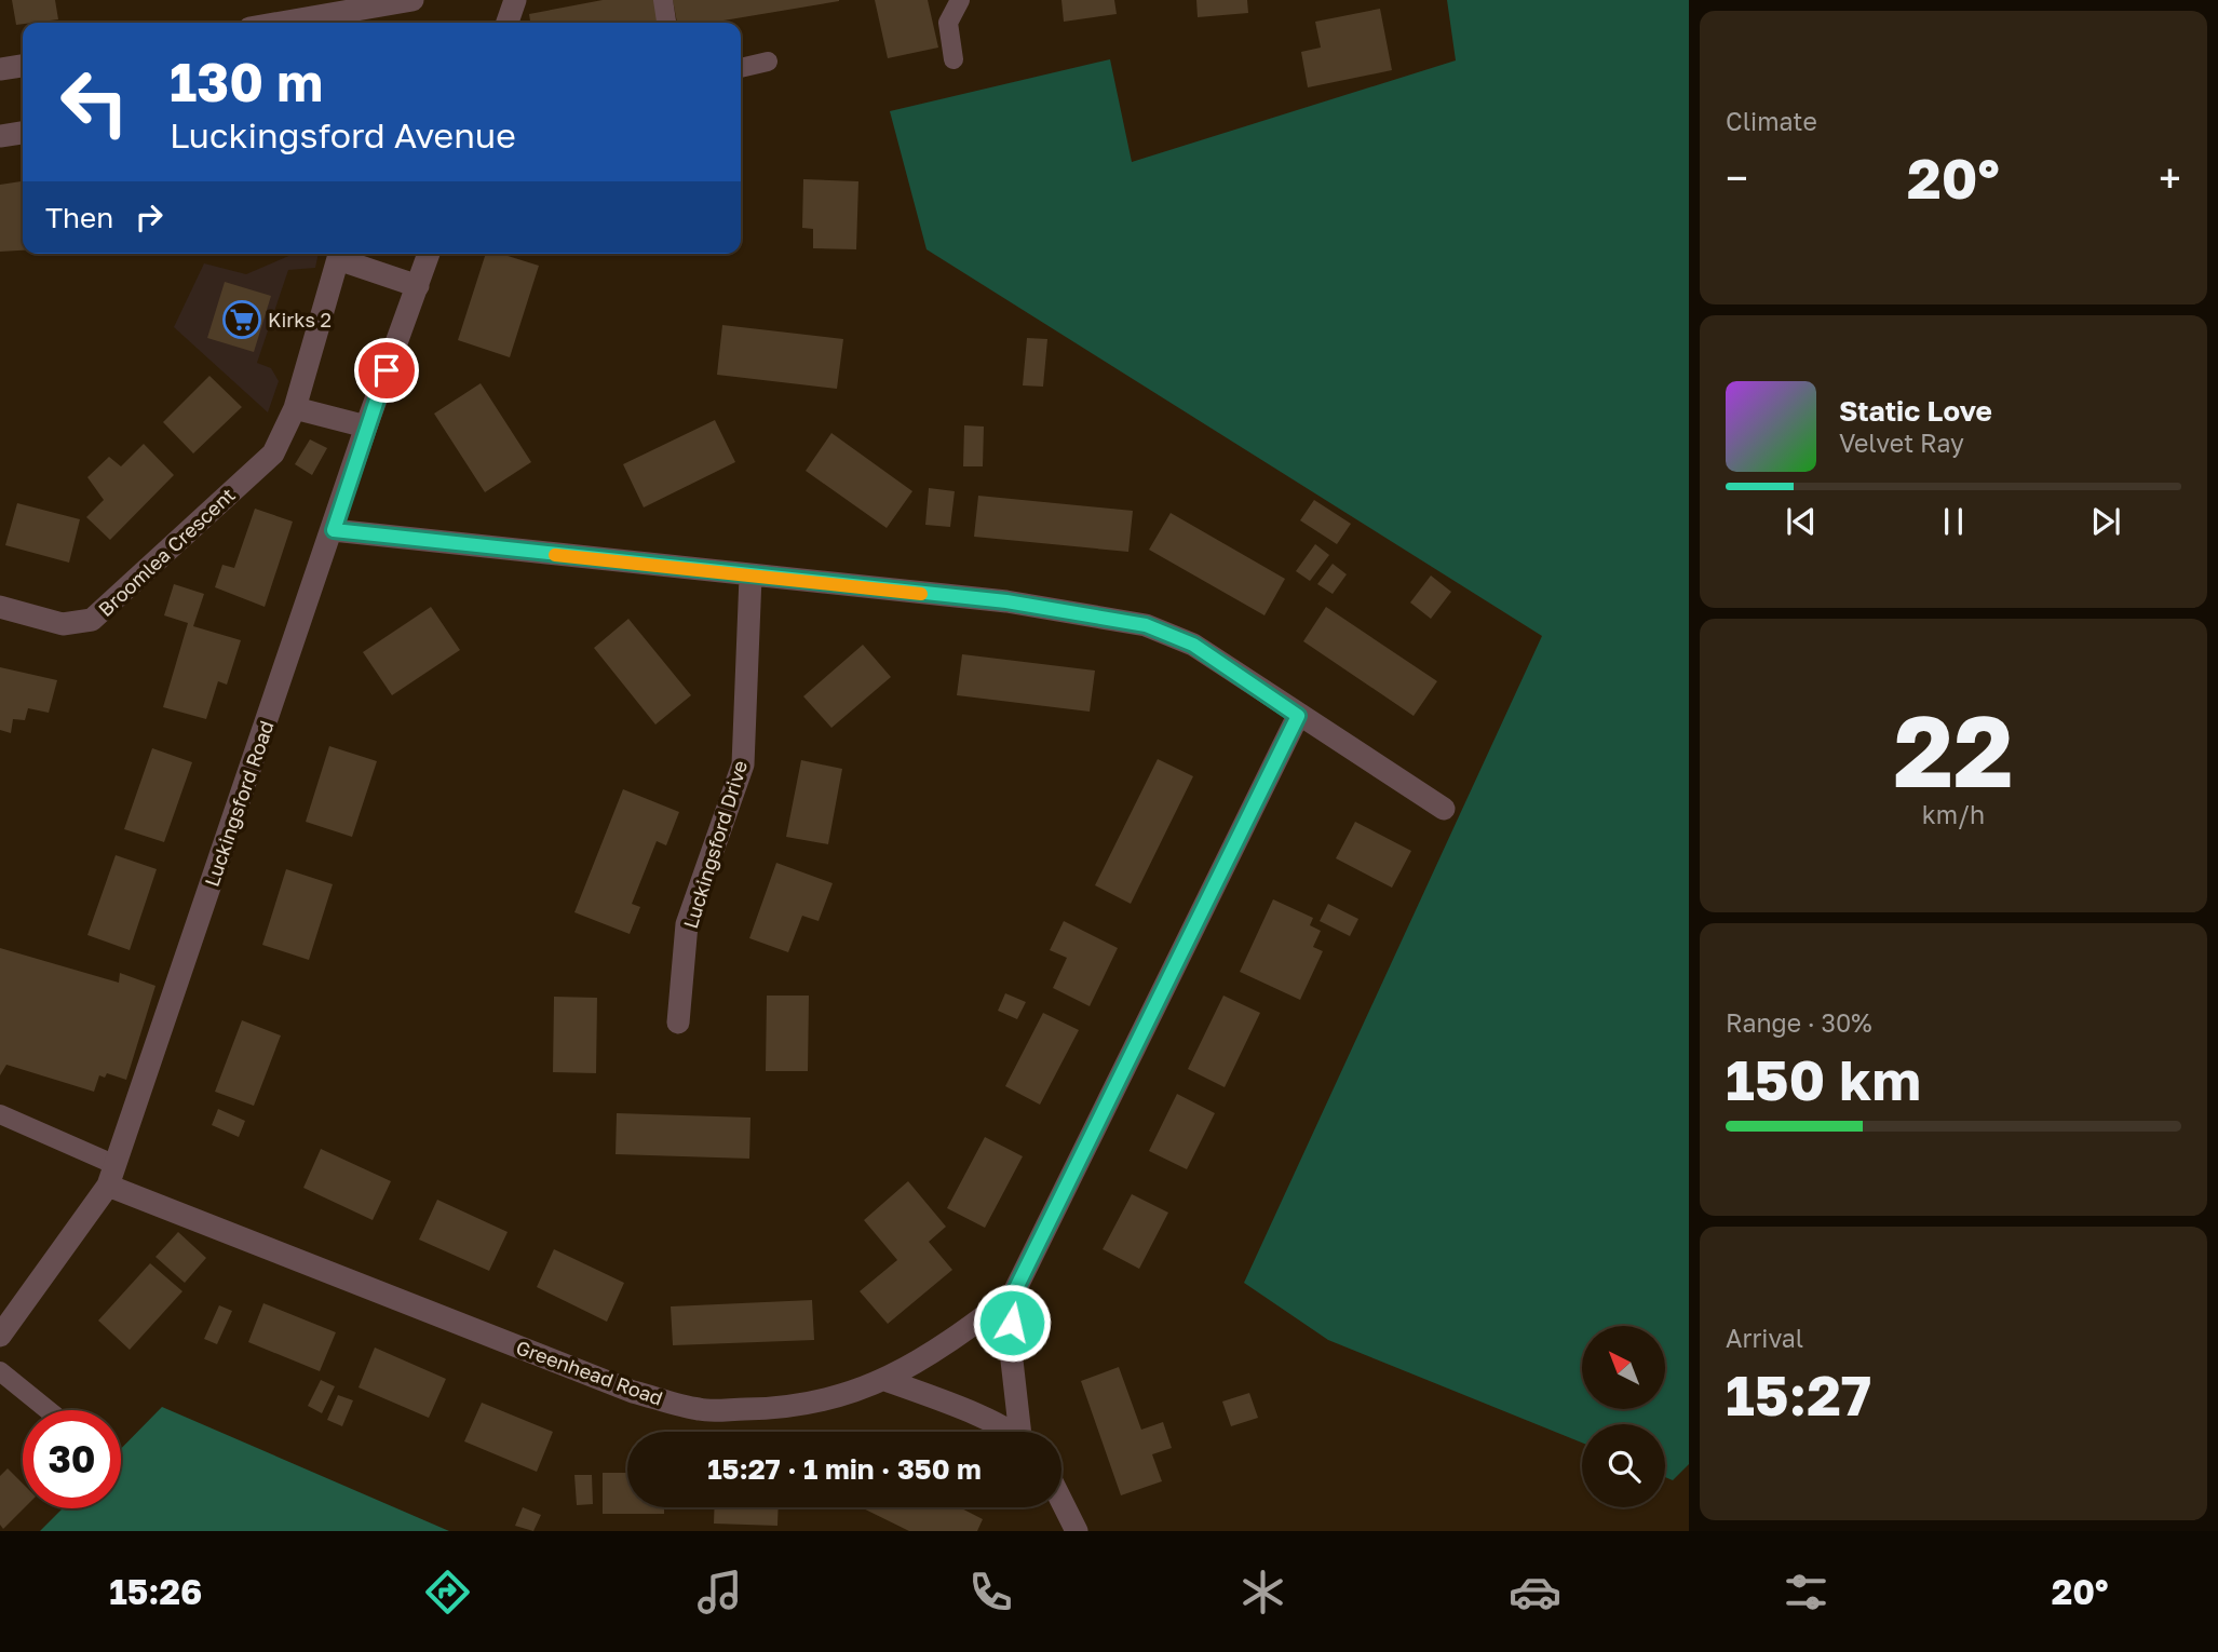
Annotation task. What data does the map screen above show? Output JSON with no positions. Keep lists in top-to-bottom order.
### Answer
{
  "streets": {
    "street": [
      "Broomlea Crescent",
      "Luckingsford Road",
      "Luckingsford Drive",
      "Greenhead Road"
    ]
  },
  "crossings": [
    ["Luckingsford Road", "Greenhead Road"]
  ],
  "places": {
    "supermarket": ["Kirks 2"]
  },
  "north": "top left",
  "page": {
    "tile": [
      "Climate",
      ["22", "km/h"],
      ["Range · 30%", "150 km"],
      ["Arrival", "15:27"]
    ],
    "turn": ["130 m", "Luckingsford Avenue"],
    "heat": ["−", "20°", "+"],
    "then": "Then",
    "song": ["Static Love", "Velvet Ray"],
    "limit": "30",
    "trip": "15:27 · 1 min · 350 m",
    "tabs": ["15:26", "20°"]
  }
}
